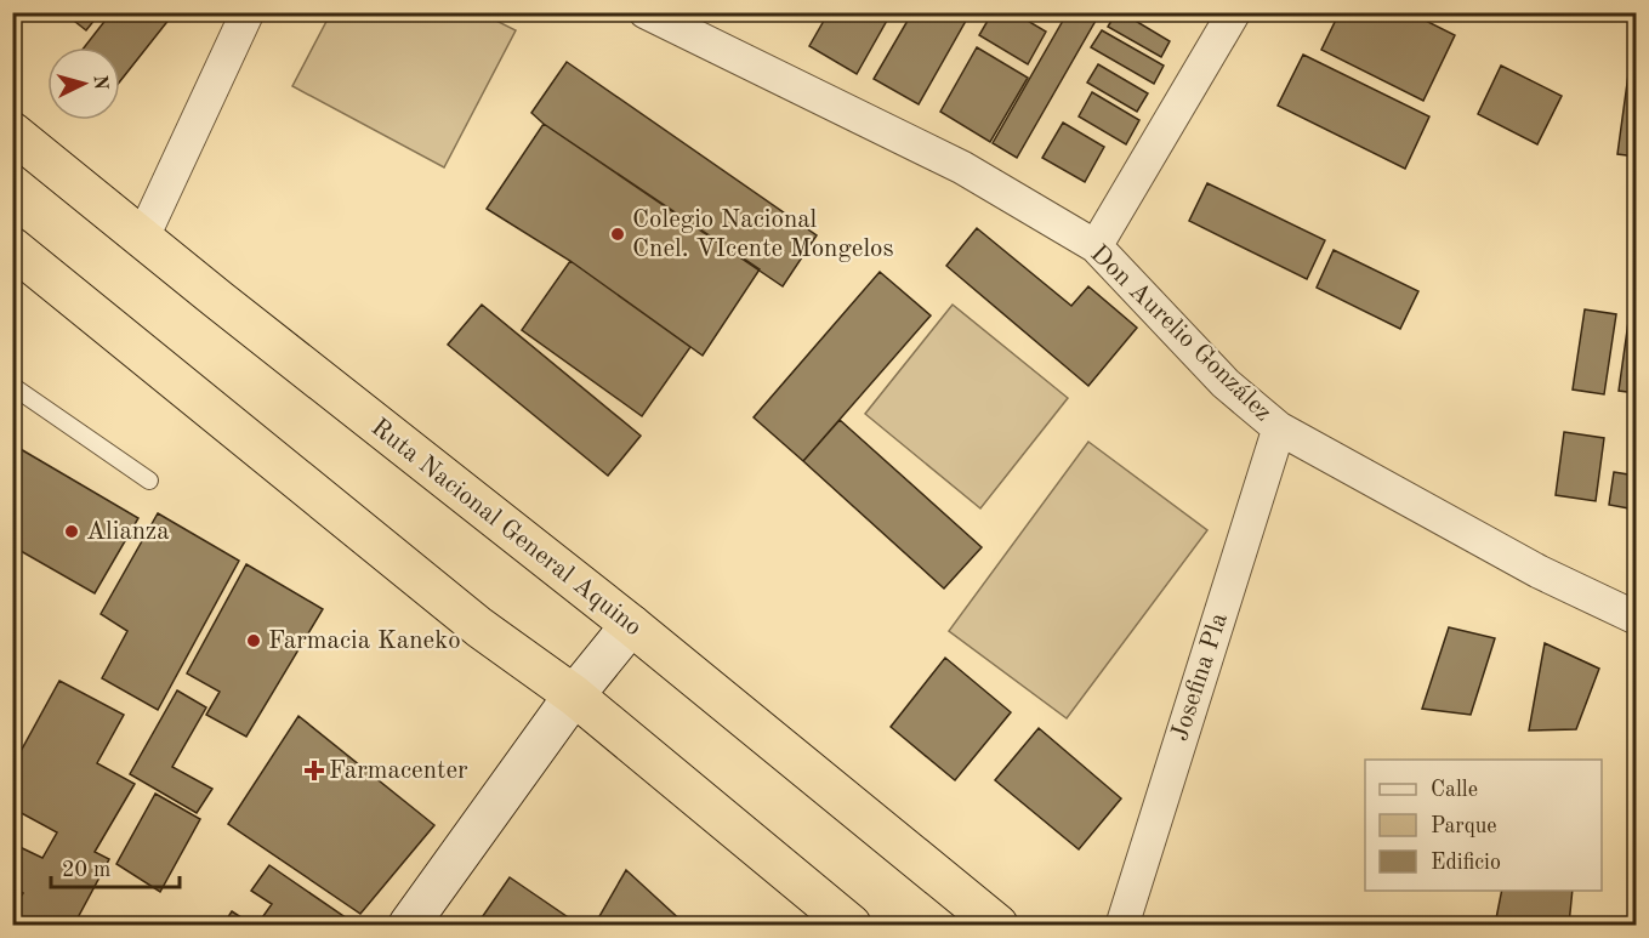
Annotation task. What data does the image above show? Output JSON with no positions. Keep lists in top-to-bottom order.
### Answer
{
  "streets": {
    "highway": ["Ruta Nacional General Aquino"],
    "street": ["Don Aurelio González", "Josefina Pla"]
  },
  "crossings": [
    ["Don Aurelio González", "Josefina Pla"]
  ],
  "places": {
    "other": ["Colegio Nacional Cnel. VIcente Mongelos", "Alianza", "Farmacia Kaneko"],
    "health": ["Farmacenter"]
  },
  "legend": ["Calle", "Parque", "Edificio"],
  "scale_bar": "20 m",
  "north": "right"
}
